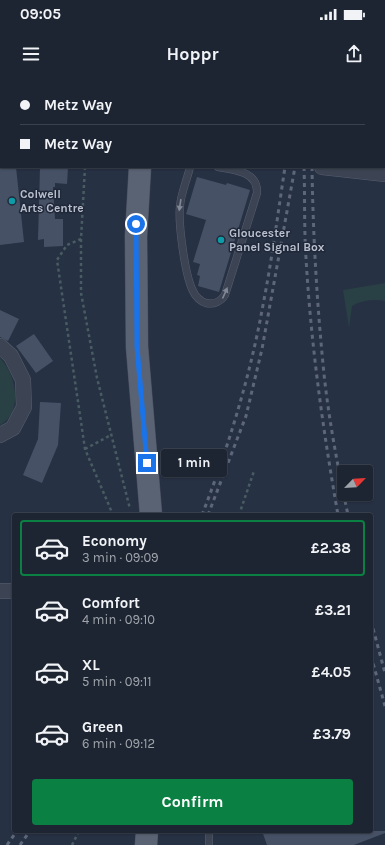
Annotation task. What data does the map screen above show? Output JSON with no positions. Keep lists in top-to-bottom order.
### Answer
{
  "places": ["Colwell Arts Centre", "Gloucester Panel Signal Box"],
  "north": "top right",
  "page": {
    "status": "09:05",
    "header": "Hoppr",
    "banner": ["Metz Way", "Metz Way"],
    "bubble": "1 min",
    "list": [
      {
        "name": "Economy",
        "note": "3 min · 09:09",
        "value": "£2.38"
      },
      {
        "name": "Comfort",
        "note": "4 min · 09:10",
        "value": "£3.21"
      },
      {
        "name": "XL",
        "note": "5 min · 09:11",
        "value": "£4.05"
      },
      {
        "name": "Green",
        "note": "6 min · 09:12",
        "value": "£3.79"
      }
    ],
    "buttons": "Confirm"
  }
}
